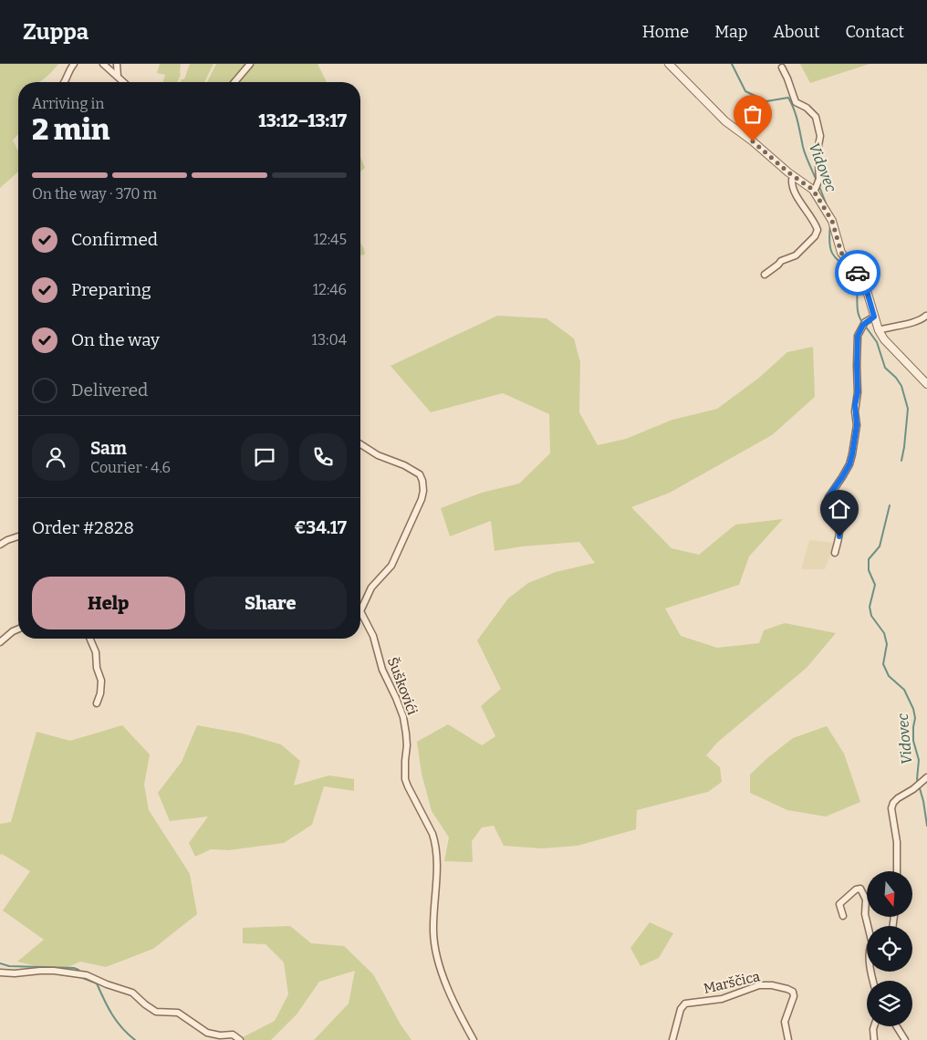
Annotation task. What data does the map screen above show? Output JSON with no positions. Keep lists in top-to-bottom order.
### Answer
{
  "streets": {
    "street": ["Šuškovići", "Marščica"]
  },
  "water": ["Vidovec"],
  "north": "bottom",
  "page": {
    "header": "Zuppa",
    "nav": [
      "Home",
      "Map",
      "About",
      "Contact"
    ],
    "heading": ["2 min", "Arriving in", "13:12–13:17"],
    "panel": [
      "Sam",
      "Courier · 4.6",
      "Order #2828",
      "€34.17"
    ],
    "bar": "On the way · 370 m",
    "list": [
      ["Confirmed", "12:45"],
      ["Preparing", "12:46"],
      ["On the way", "13:04"],
      "Delivered"
    ],
    "buttons": ["Help", "Share"]
  }
}
